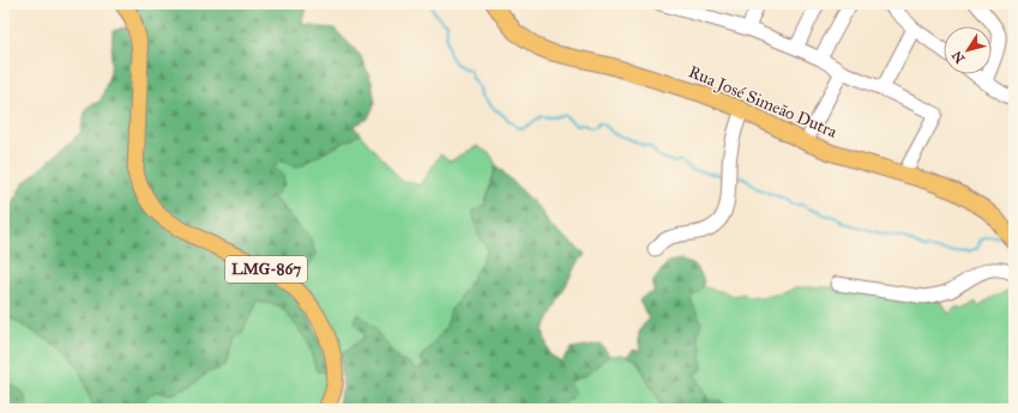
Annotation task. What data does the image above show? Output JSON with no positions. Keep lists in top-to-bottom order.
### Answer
{
  "streets": {
    "main road": ["Rua José Simeão Dutra", "LMG-867"]
  },
  "north": "bottom left"
}
